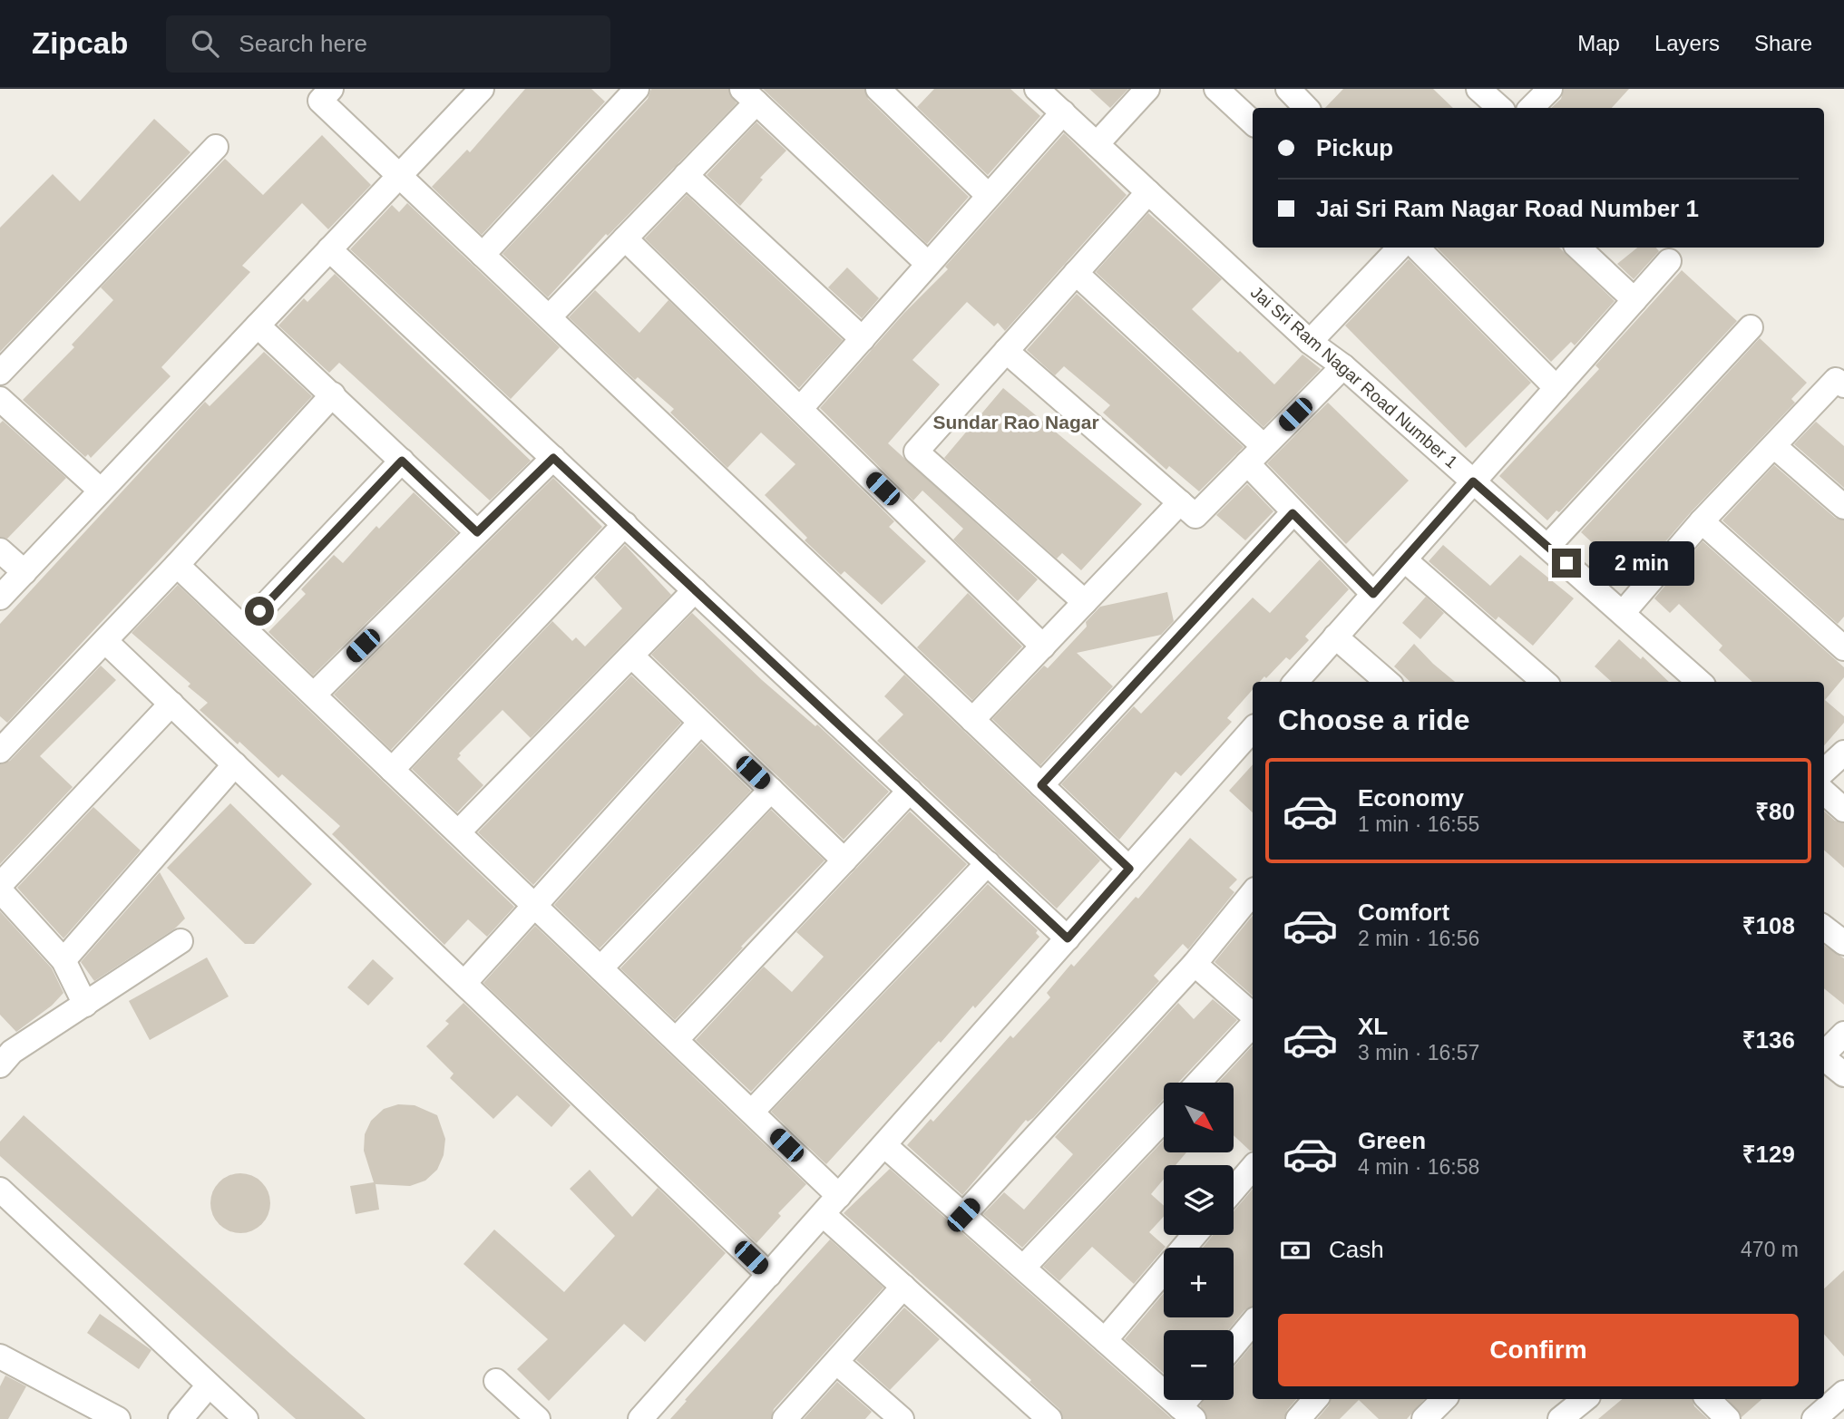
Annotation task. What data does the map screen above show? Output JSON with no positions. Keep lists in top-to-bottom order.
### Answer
{
  "streets": {
    "street": ["Jai Sri Ram Nagar Road Number 1"]
  },
  "districts": ["Sundar Rao Nagar"],
  "north": "bottom right",
  "page": {
    "header": "Zipcab",
    "search": "Search here",
    "nav": ["Map", "Layers", "Share"],
    "banner": ["Pickup", "Jai Sri Ram Nagar Road Number 1"],
    "bubble": "2 min",
    "heading": "Choose a ride",
    "list": [
      {
        "name": "Economy",
        "note": "1 min · 16:55",
        "value": "₹80"
      },
      {
        "name": "Comfort",
        "note": "2 min · 16:56",
        "value": "₹108"
      },
      {
        "name": "XL",
        "note": "3 min · 16:57",
        "value": "₹136"
      },
      {
        "name": "Green",
        "note": "4 min · 16:58",
        "value": "₹129"
      }
    ],
    "map_buttons": ["+", "−"],
    "pay": ["Cash", "470 m"],
    "buttons": "Confirm"
  }
}
